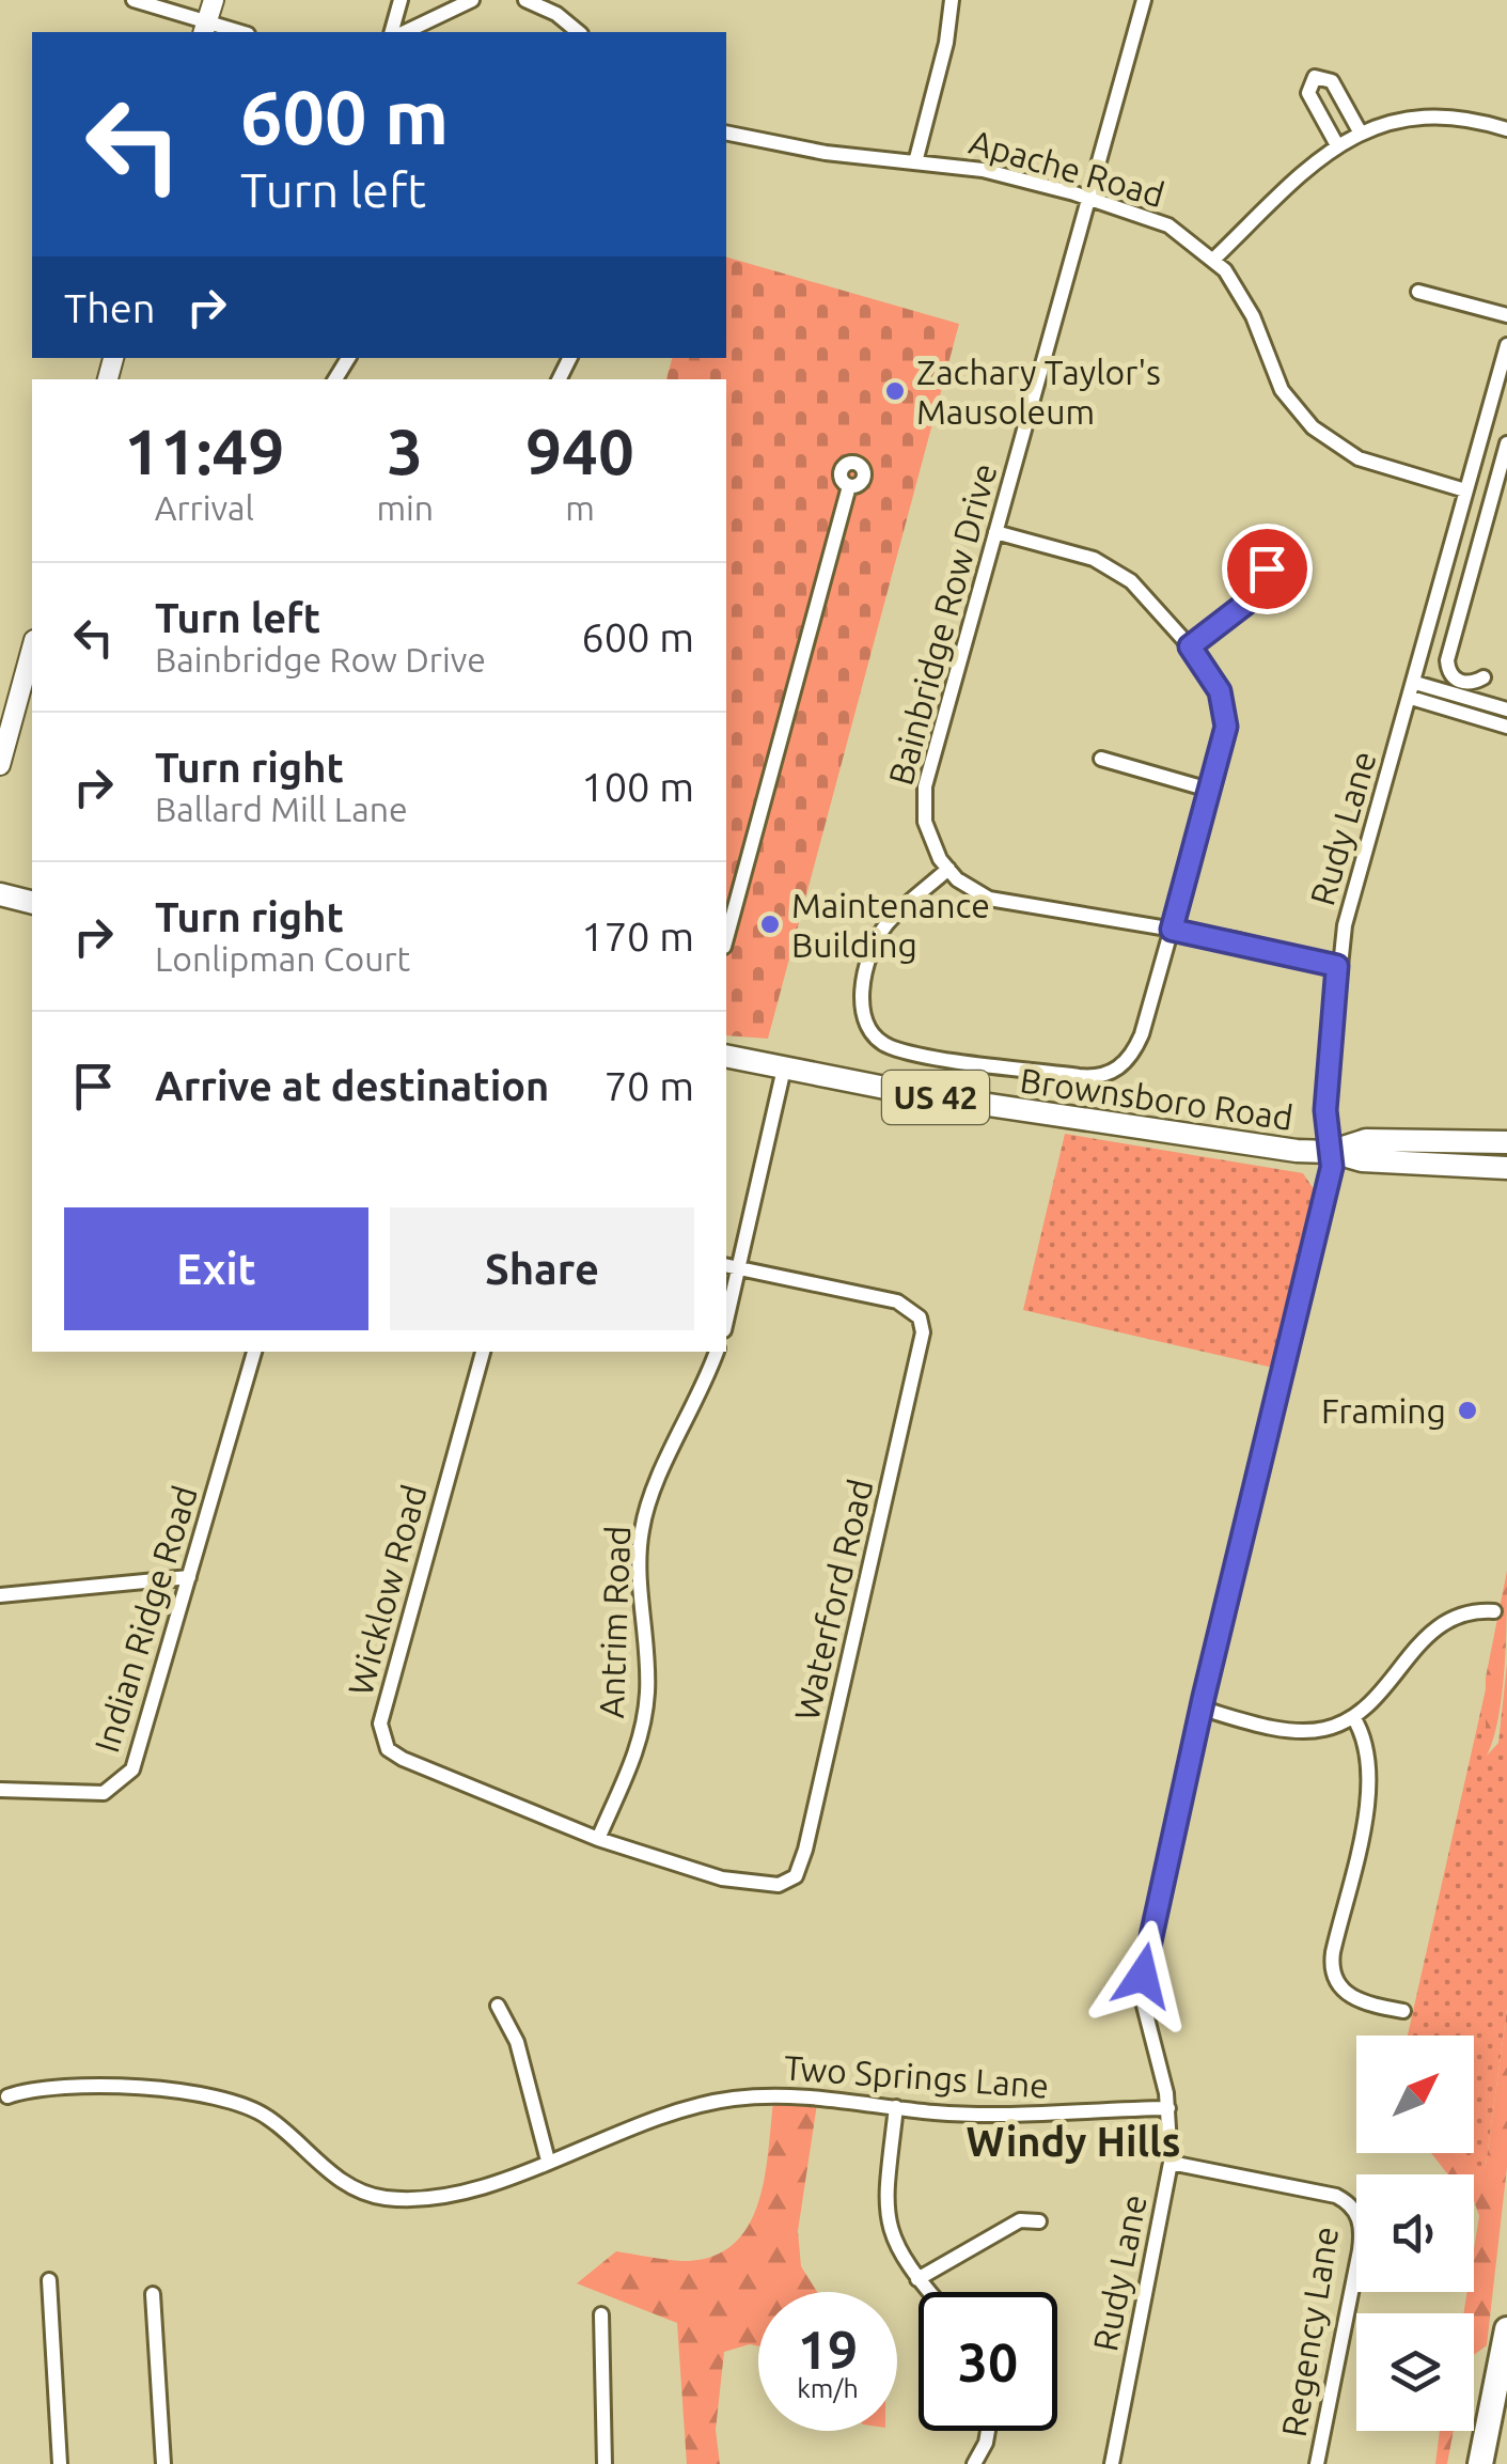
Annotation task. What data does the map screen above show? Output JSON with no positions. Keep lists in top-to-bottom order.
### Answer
{
  "streets": {
    "main road": ["US 42", "Brownsboro Road"],
    "street": [
      "Apache Road",
      "Bainbridge Row Drive",
      "Rudy Lane",
      "Wicklow Road",
      "Waterford Road",
      "Indian Ridge Road",
      "Antrim Road",
      "Two Springs Lane",
      "Regency Lane"
    ]
  },
  "crossings": [
    ["Apache Road", "Bainbridge Row Drive"],
    ["Apache Road", "Rudy Lane"],
    ["Bainbridge Row Drive", "Rudy Lane"],
    ["Rudy Lane", "Brownsboro Road"],
    ["Rudy Lane", "Two Springs Lane"],
    ["Rudy Lane", "Regency Lane"],
    ["Wicklow Road", "Waterford Road"],
    ["Wicklow Road", "Antrim Road"],
    ["Waterford Road", "Antrim Road"]
  ],
  "districts": ["Windy Hills"],
  "places": ["Zachary Taylor's Mausoleum", "Maintenance Building", "Framing"],
  "north": "top right",
  "page": {
    "turn": ["600 m", "Turn left"],
    "then": "Then",
    "eta": [
      "11:49",
      "Arrival",
      "3",
      "min",
      "940",
      "m"
    ],
    "list": [
      {
        "name": "Turn left",
        "note": "Bainbridge Row Drive",
        "value": "600 m"
      },
      {
        "name": "Turn right",
        "note": "Ballard Mill Lane",
        "value": "100 m"
      },
      {
        "name": "Turn right",
        "note": "Lonlipman Court",
        "value": "170 m"
      },
      {
        "name": "Arrive at destination",
        "value": "70 m"
      }
    ],
    "buttons": ["Exit", "Share"],
    "speed": "19 km/h",
    "limit": "30"
  }
}
